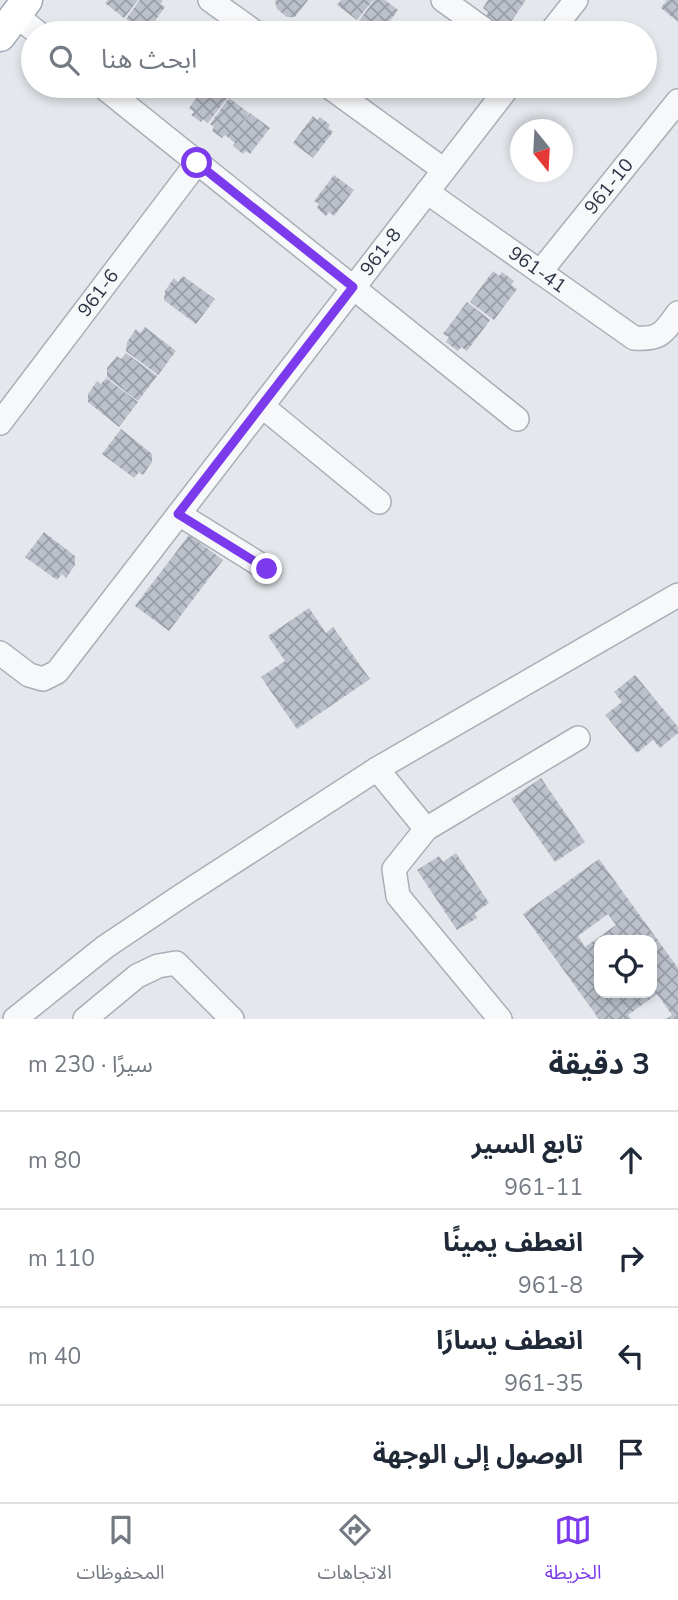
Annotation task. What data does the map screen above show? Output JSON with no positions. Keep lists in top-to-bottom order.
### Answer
{
  "streets": {
    "street": [
      "961-10",
      "961-8",
      "961-41",
      "961-6"
    ]
  },
  "crossings": [
    ["961-10", "961-41"],
    ["961-8", "961-41"]
  ],
  "north": "bottom",
  "page": {
    "search": "ابحث هنا",
    "heading": ["3 دقيقة", "سيرًا · 230 m"],
    "list": [
      ["تابع السير", "961-11", "80 m"],
      ["انعطف يمينًا", "961-8", "110 m"],
      ["انعطف يسارًا", "961-35", "40 m"],
      "الوصول إلى الوجهة"
    ],
    "nav": ["الخريطة", "الاتجاهات", "المحفوظات"]
  }
}
